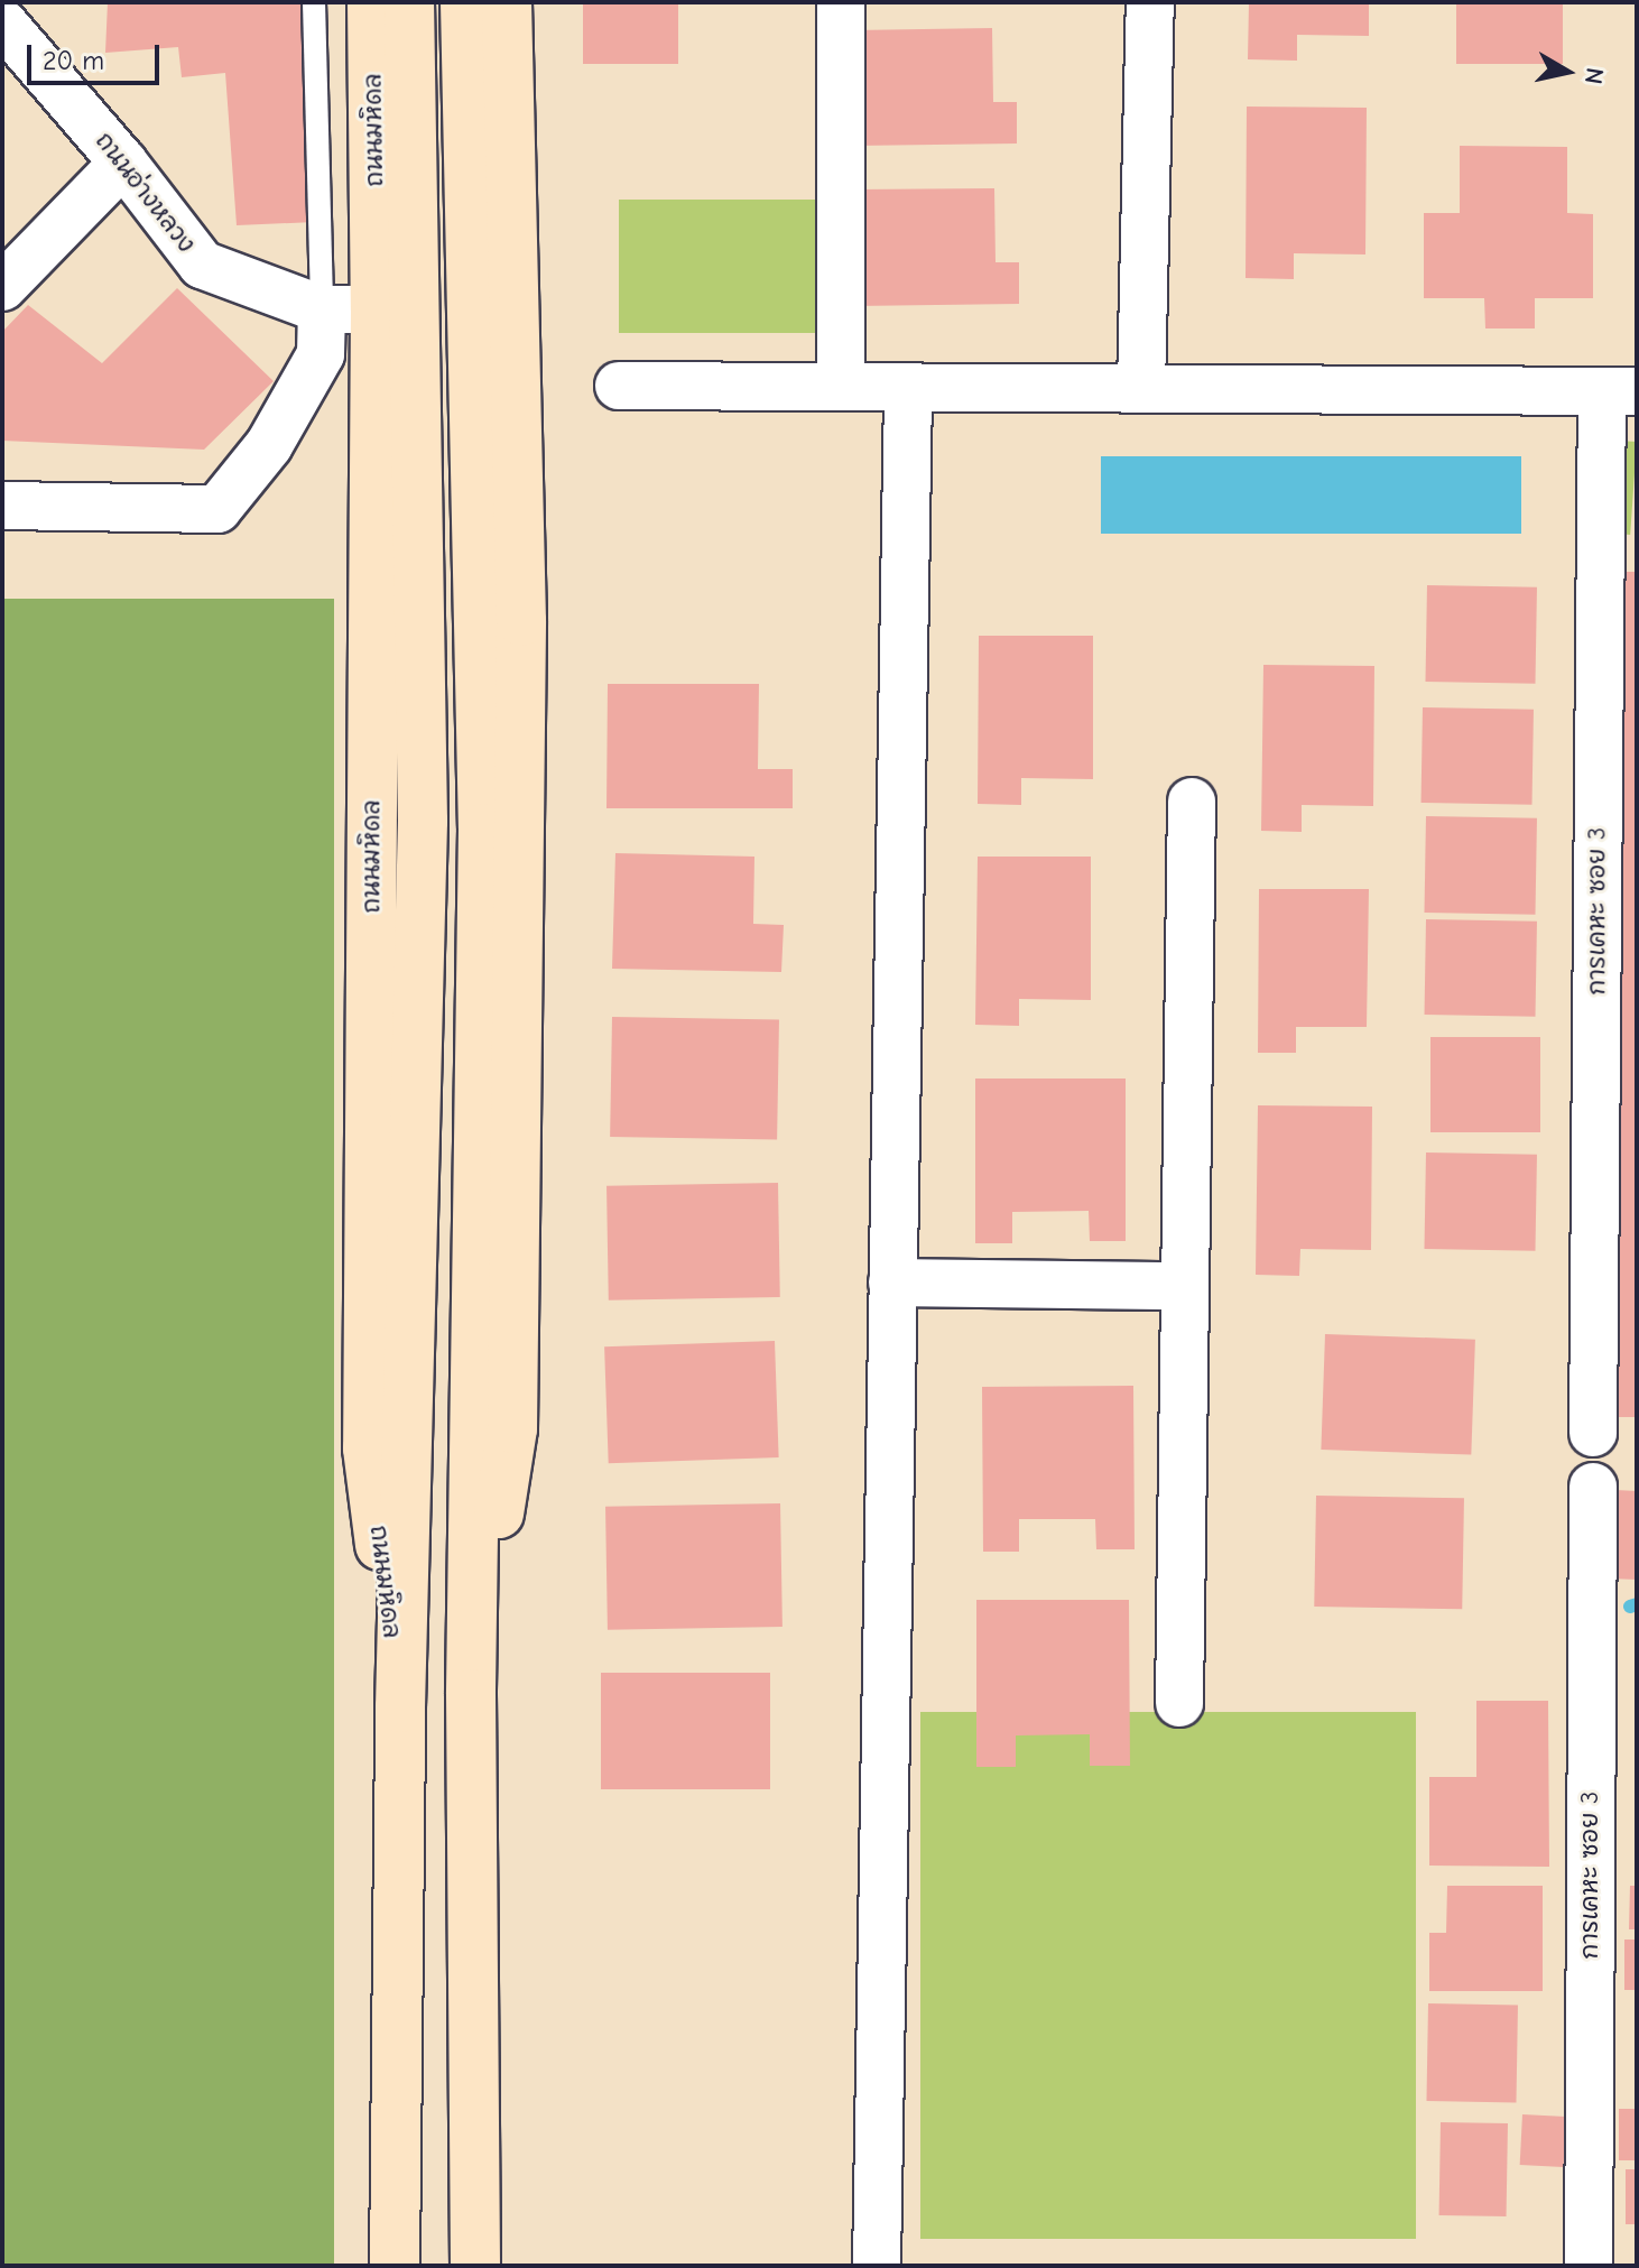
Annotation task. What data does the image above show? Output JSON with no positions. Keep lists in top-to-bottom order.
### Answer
{
  "streets": {
    "main road": ["ถนนมหิดล"],
    "street": ["ถนนอ่างหลวง", "การเคหะ ซอย 3"]
  },
  "crossings": [
    ["ถนนมหิดล", "ถนนอ่างหลวง"]
  ],
  "scale_bar": "20 m",
  "north": "right"
}
